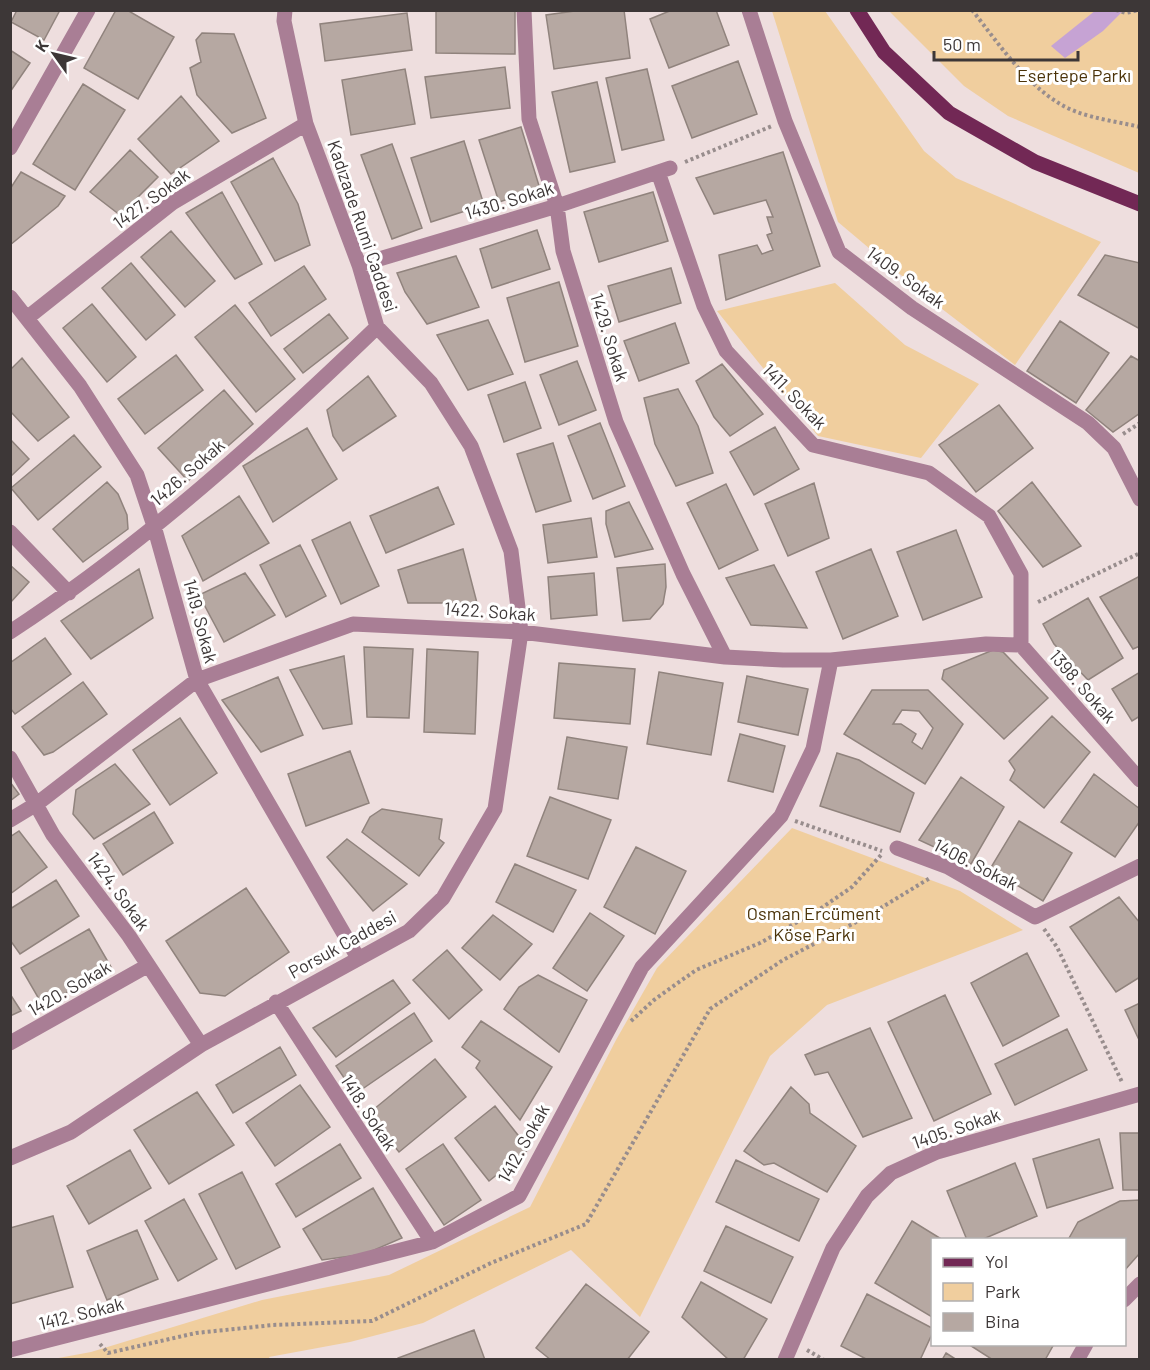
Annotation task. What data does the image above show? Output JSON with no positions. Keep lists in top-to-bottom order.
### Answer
{
  "streets": {
    "street": [
      "1427. Sokak",
      "1430. Sokak",
      "Kadızade Rumi Caddesi",
      "1409. Sokak",
      "1429. Sokak",
      "1411. Sokak",
      "1426. Sokak",
      "1422. Sokak",
      "1419. Sokak",
      "1398. Sokak",
      "1406. Sokak",
      "1424. Sokak",
      "Porsuk Caddesi",
      "1420. Sokak",
      "1418. Sokak",
      "1405. Sokak",
      "1412. Sokak"
    ]
  },
  "crossings": [
    ["1427. Sokak", "Kadızade Rumi Caddesi"],
    ["1427. Sokak", "1419. Sokak"],
    ["1430. Sokak", "Kadızade Rumi Caddesi"],
    ["1430. Sokak", "1429. Sokak"],
    ["1430. Sokak", "1411. Sokak"],
    ["Kadızade Rumi Caddesi", "1426. Sokak"],
    ["Kadızade Rumi Caddesi", "1422. Sokak"],
    ["Kadızade Rumi Caddesi", "Porsuk Caddesi"],
    ["1429. Sokak", "1422. Sokak"],
    ["1411. Sokak", "1422. Sokak"],
    ["1411. Sokak", "1398. Sokak"],
    ["1426. Sokak", "1419. Sokak"],
    ["1422. Sokak", "1419. Sokak"],
    ["1422. Sokak", "1398. Sokak"],
    ["1422. Sokak", "1424. Sokak"],
    ["1422. Sokak", "Porsuk Caddesi"],
    ["1422. Sokak", "1412. Sokak"],
    ["1419. Sokak", "Porsuk Caddesi"],
    ["1424. Sokak", "Porsuk Caddesi"],
    ["1424. Sokak", "1420. Sokak"],
    ["Porsuk Caddesi", "1418. Sokak"],
    ["1418. Sokak", "1412. Sokak"]
  ],
  "parks": ["Esertepe Parkı", "Osman Ercüment Köse Parkı"],
  "legend": ["Yol", "Park", "Bina"],
  "scale_bar": "50 m",
  "north": "top left"
}
